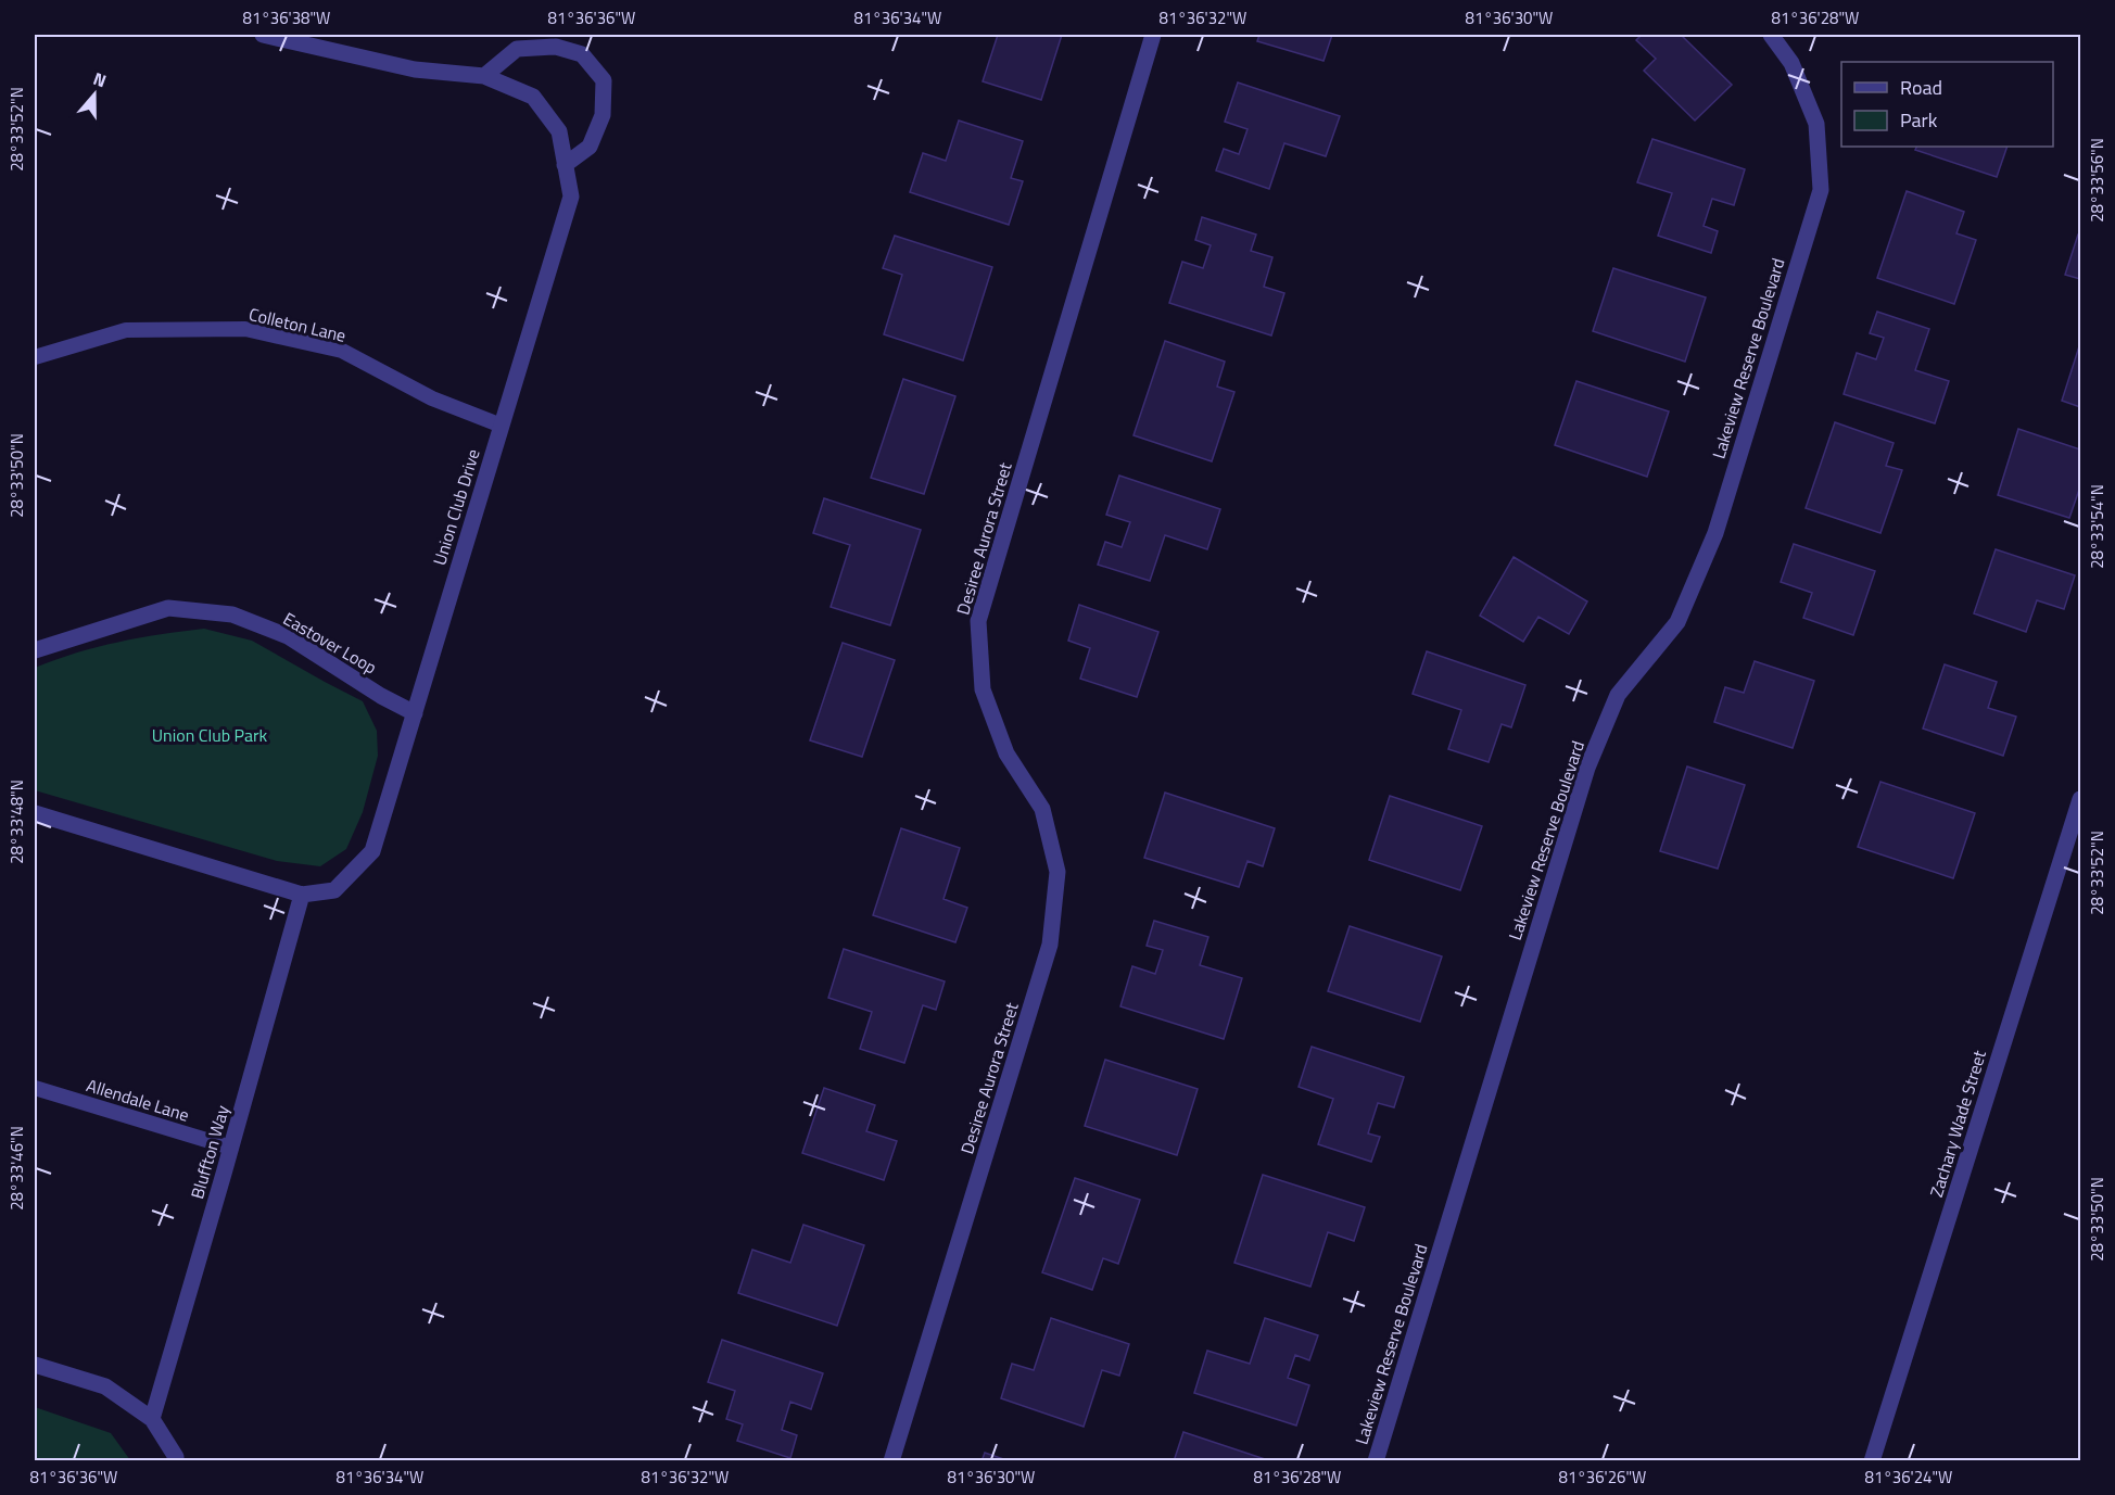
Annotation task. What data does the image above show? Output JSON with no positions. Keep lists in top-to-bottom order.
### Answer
{
  "streets": {
    "street": [
      "Lakeview Reserve Boulevard",
      "Union Club Drive",
      "Desiree Aurora Street",
      "Eastover Loop",
      "Zachary Wade Street",
      "Bluffton Way"
    ],
    "lane": ["Colleton Lane", "Allendale Lane"]
  },
  "crossings": [
    ["Colleton Lane", "Union Club Drive"],
    ["Union Club Drive", "Eastover Loop"],
    ["Union Club Drive", "Bluffton Way"],
    ["Allendale Lane", "Bluffton Way"]
  ],
  "parks": ["Union Club Park"],
  "legend": ["Road", "Park"],
  "north": "top",
  "coordinates": [
    "81°36'38\"W",
    "81°36'36\"W",
    "81°36'34\"W",
    "81°36'32\"W",
    "81°36'30\"W",
    "81°36'28\"W",
    "28°33'52\"N",
    "28°33'56\"N",
    "28°33'50\"N",
    "28°33'54\"N",
    "28°33'48\"N",
    "28°33'46\"N",
    "81°36'26\"W",
    "81°36'24\"W"
  ]
}
